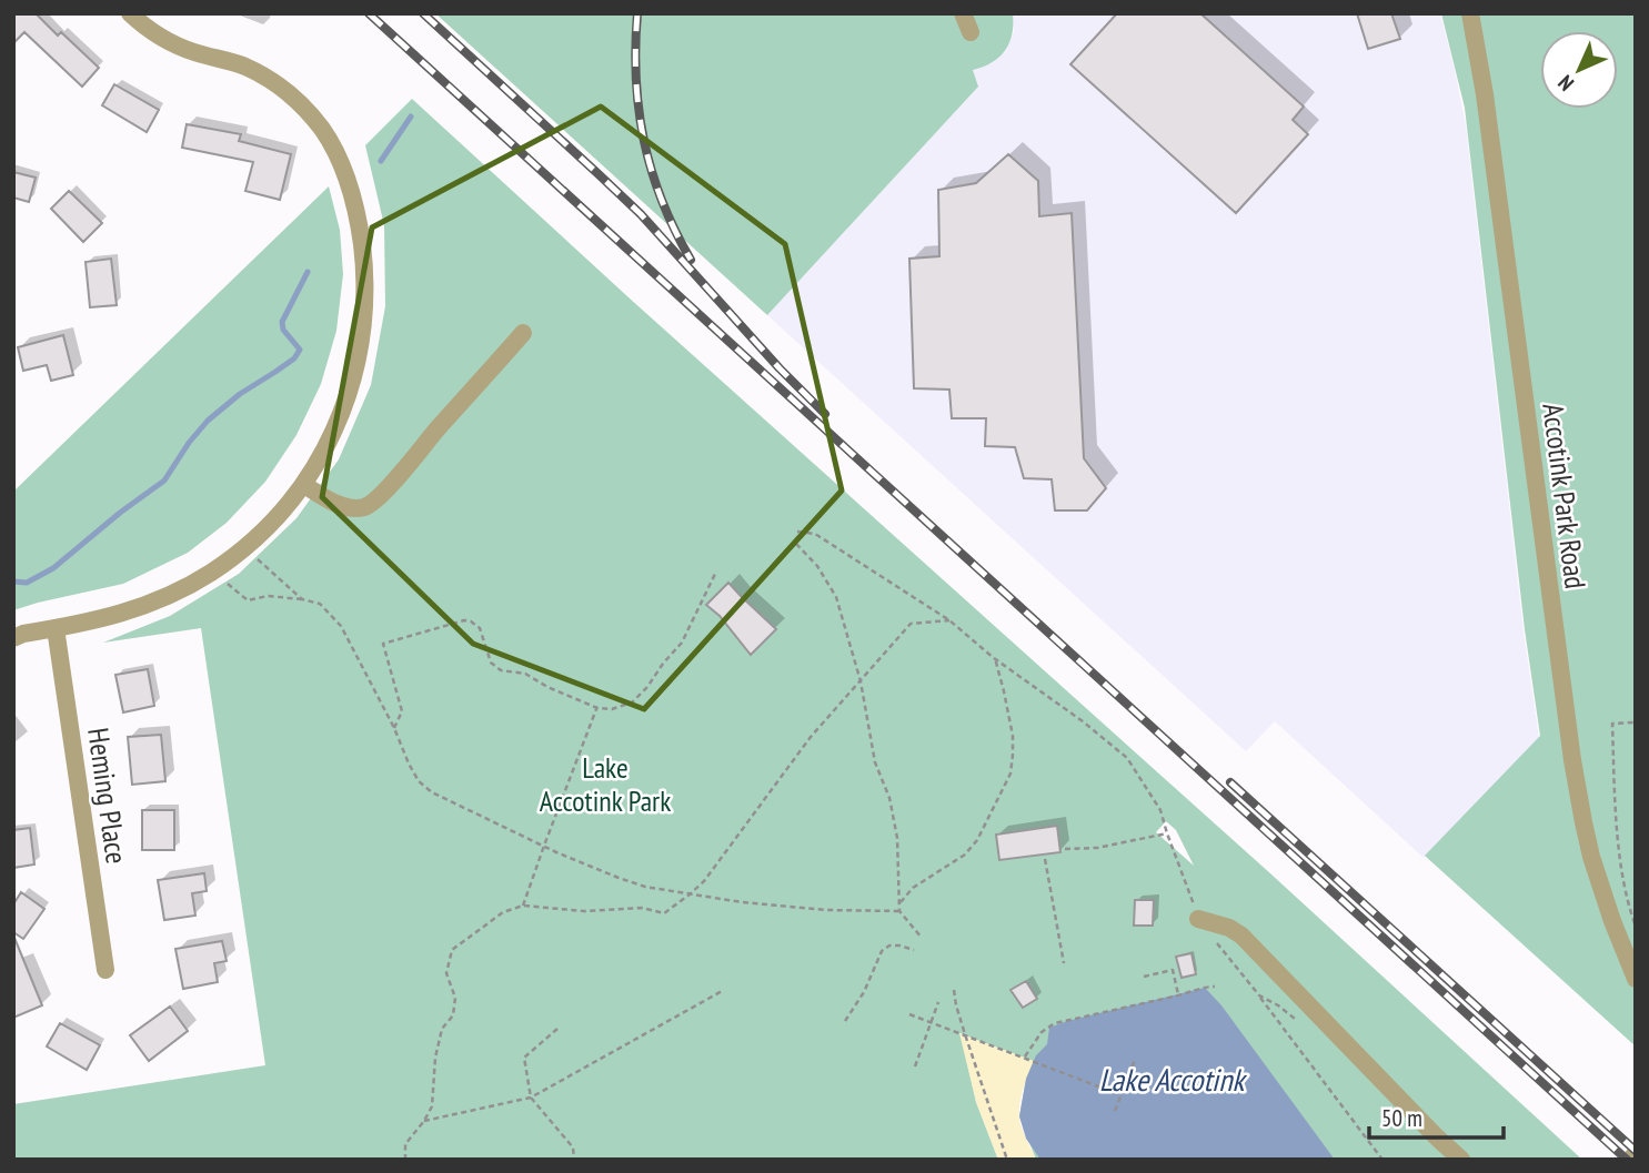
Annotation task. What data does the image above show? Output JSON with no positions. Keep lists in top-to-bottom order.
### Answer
{
  "streets": {
    "street": ["Accotink Park Road", "Heming Place"]
  },
  "water": ["Lake Accotink"],
  "parks": ["Lake Accotink Park"],
  "scale_bar": "50 m",
  "north": "bottom left"
}
